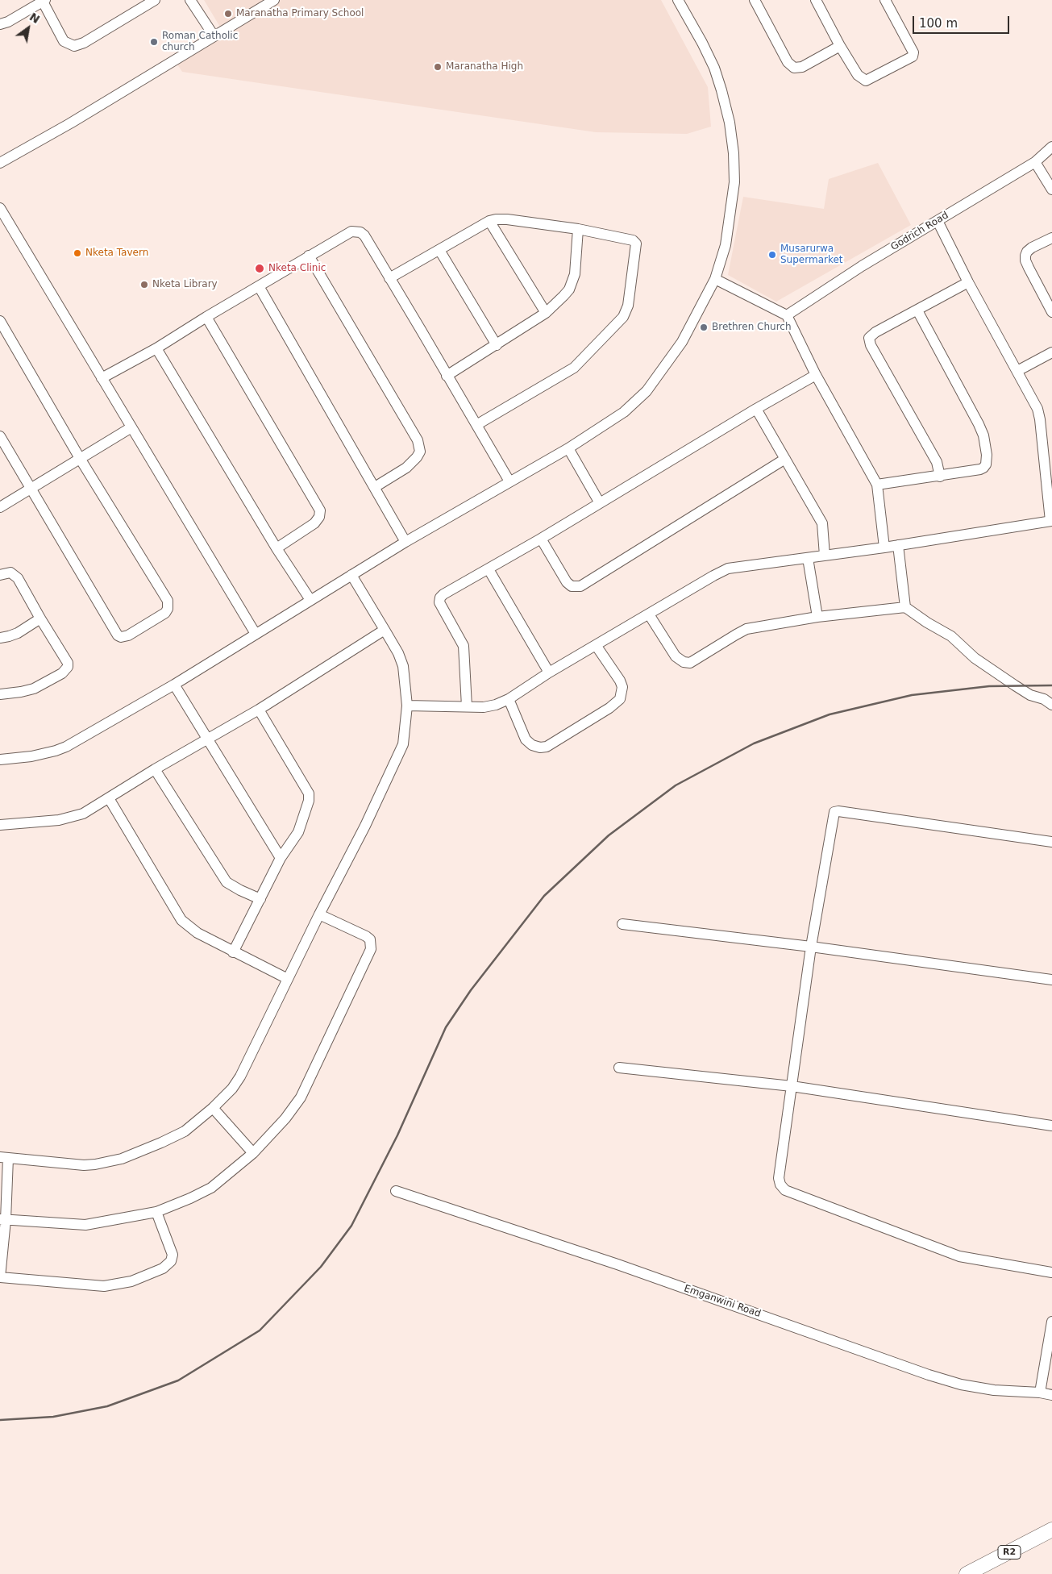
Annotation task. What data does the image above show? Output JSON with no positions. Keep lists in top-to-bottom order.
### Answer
{
  "streets": {
    "highway": ["R2"],
    "street": ["Godrich Road", "Emganwini Road"]
  },
  "places": [
    "Maranatha Primary School",
    "Roman Catholic church",
    "Maranatha High",
    "Nketa Tavern",
    "Musarurwa Supermarket",
    "Nketa Clinic",
    "Nketa Library",
    "Brethren Church"
  ],
  "scale_bar": "100 m",
  "north": "top right"
}
